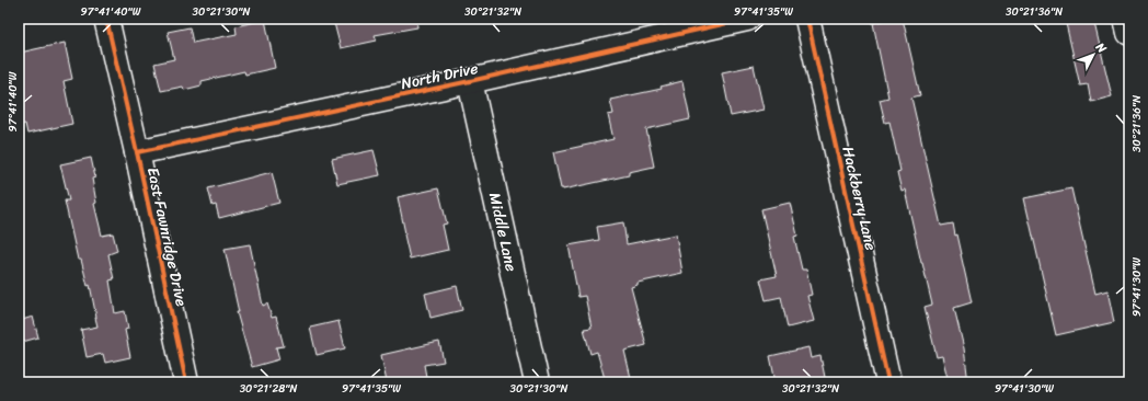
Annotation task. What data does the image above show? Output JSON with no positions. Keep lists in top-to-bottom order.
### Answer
{
  "streets": {
    "street": [
      "North Drive",
      "Hackberry Lane",
      "Middle Lane",
      "East Fawnridge Drive"
    ]
  },
  "crossings": [
    ["North Drive", "Middle Lane"],
    ["North Drive", "East Fawnridge Drive"]
  ],
  "north": "top right",
  "coordinates": [
    "97°41'40\"W",
    "30°21'30\"N",
    "30°21'32\"N",
    "97°41'35\"W",
    "30°21'36\"N",
    "97°41'30\"W",
    "30°21'28\"N"
  ]
}
